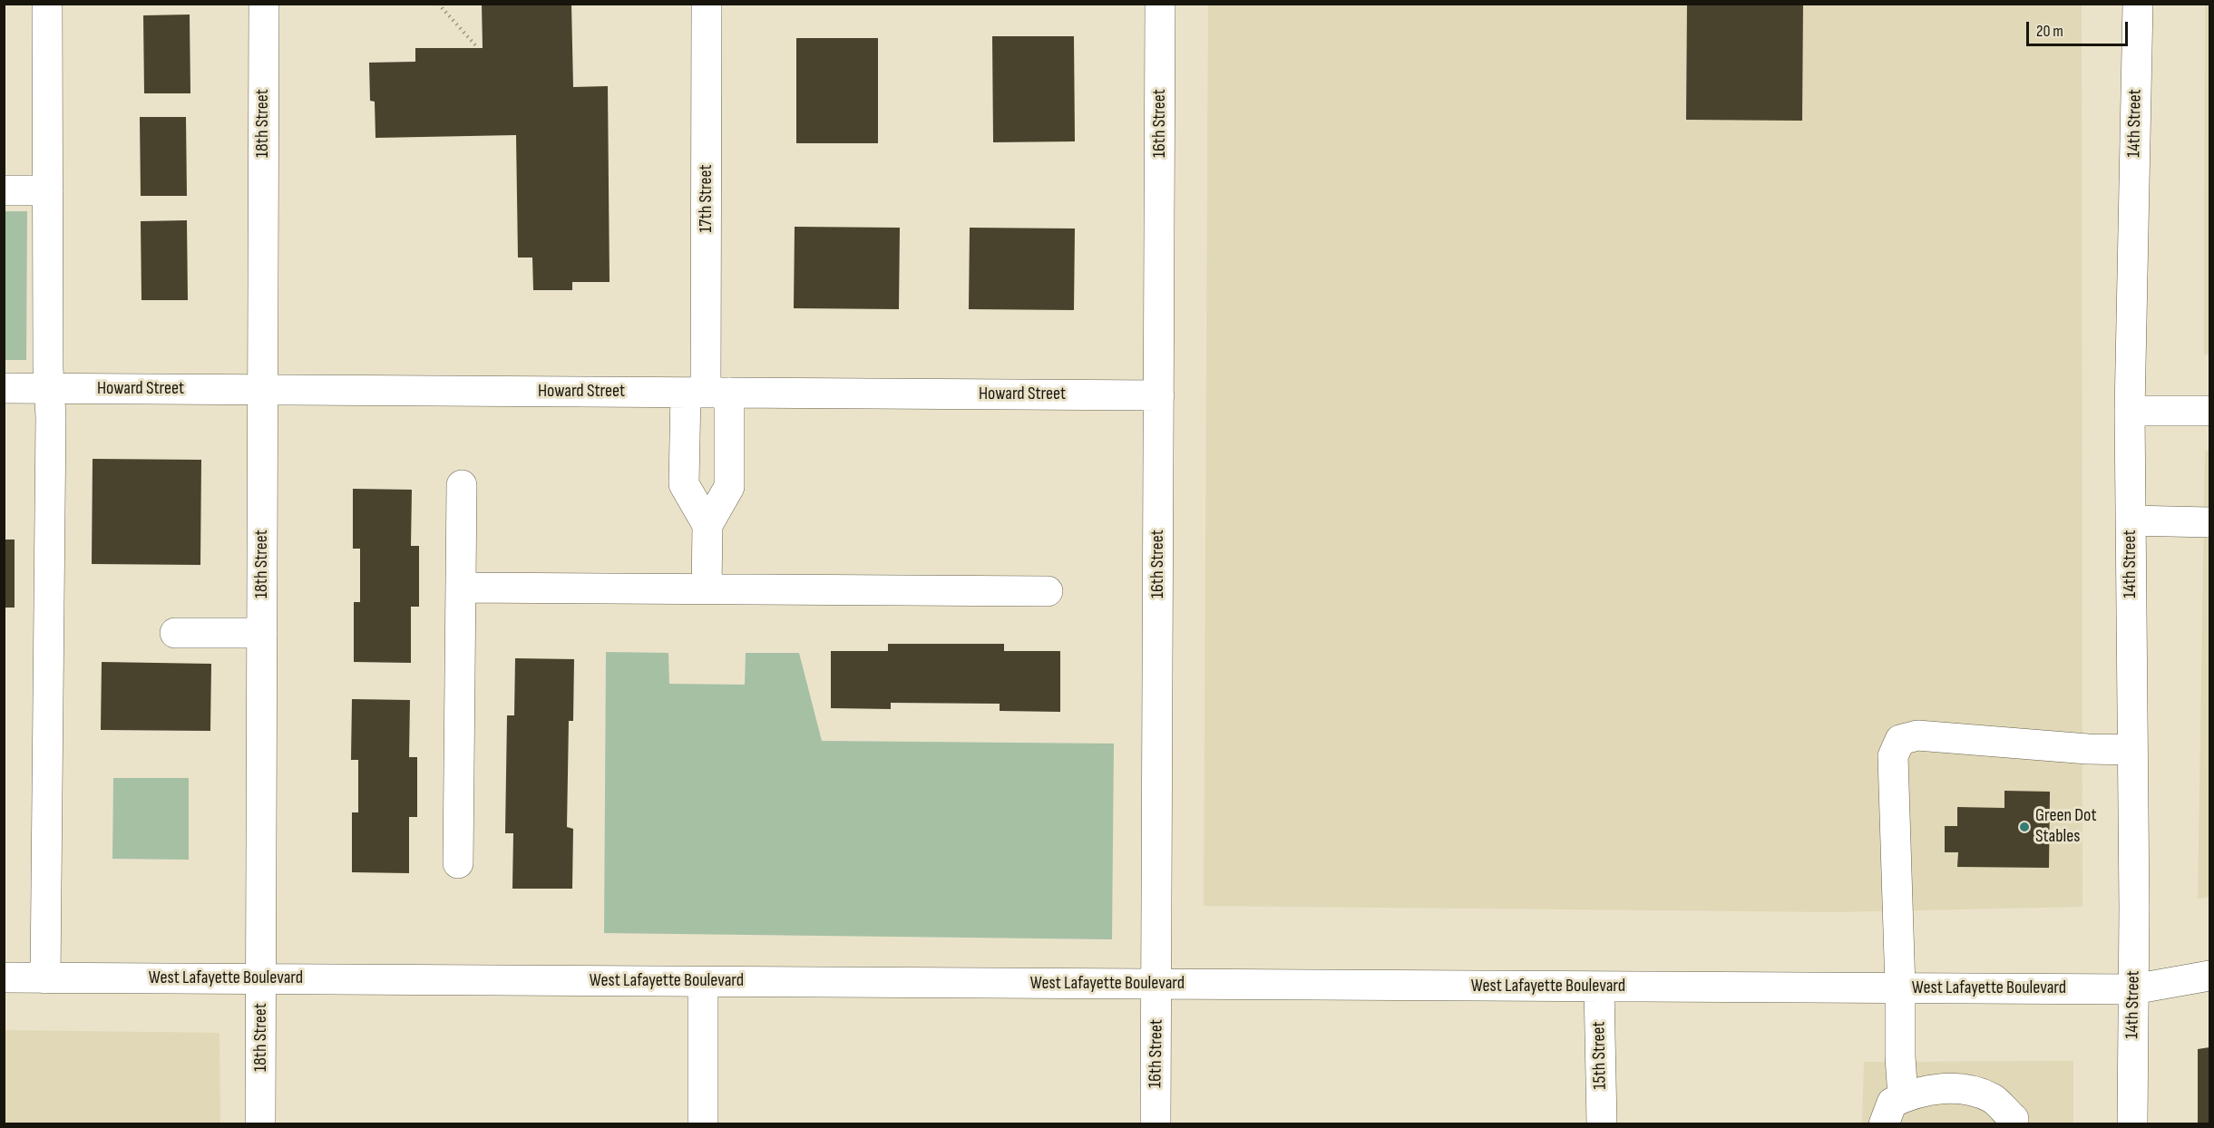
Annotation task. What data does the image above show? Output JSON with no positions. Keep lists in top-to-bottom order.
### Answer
{
  "streets": {
    "street": [
      "18th Street",
      "16th Street",
      "14th Street",
      "17th Street",
      "Howard Street",
      "West Lafayette Boulevard",
      "15th Street"
    ]
  },
  "crossings": [
    ["18th Street", "Howard Street"],
    ["18th Street", "West Lafayette Boulevard"],
    ["16th Street", "Howard Street"],
    ["16th Street", "West Lafayette Boulevard"],
    ["14th Street", "West Lafayette Boulevard"],
    ["17th Street", "Howard Street"],
    ["West Lafayette Boulevard", "15th Street"]
  ],
  "places": ["Green Dot Stables"],
  "scale_bar": "20 m"
}
